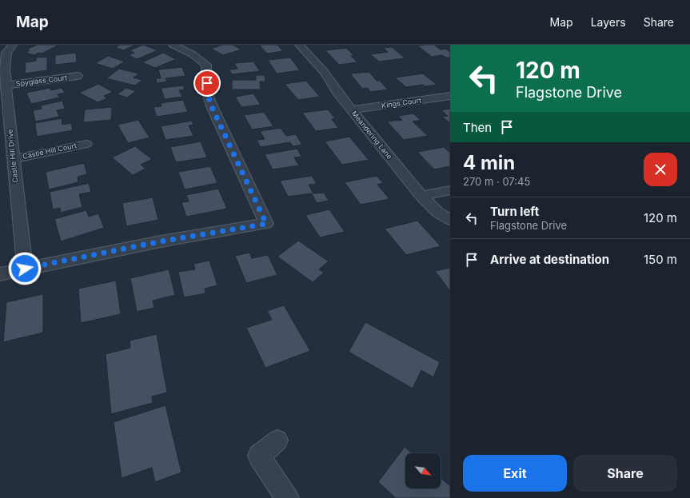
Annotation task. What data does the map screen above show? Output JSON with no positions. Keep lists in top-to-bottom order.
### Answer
{
  "streets": {
    "street": [
      "Spyglass Court",
      "Kings Court",
      "Meandering Lane",
      "Castle Hill Court",
      "Castle Hill Drive"
    ]
  },
  "crossings": [
    ["Spyglass Court", "Castle Hill Drive"],
    ["Kings Court", "Meandering Lane"],
    ["Castle Hill Court", "Castle Hill Drive"]
  ],
  "north": "bottom right",
  "page": {
    "header": "Map",
    "nav": ["Map", "Layers", "Share"],
    "turn": ["120 m", "Flagstone Drive"],
    "then": "Then",
    "heading": ["4 min", "270 m · 07:45"],
    "list": [
      {
        "name": "Turn left",
        "note": "Flagstone Drive",
        "value": "120 m"
      },
      {
        "name": "Arrive at destination",
        "value": "150 m"
      }
    ],
    "buttons": ["Exit", "Share"]
  }
}
